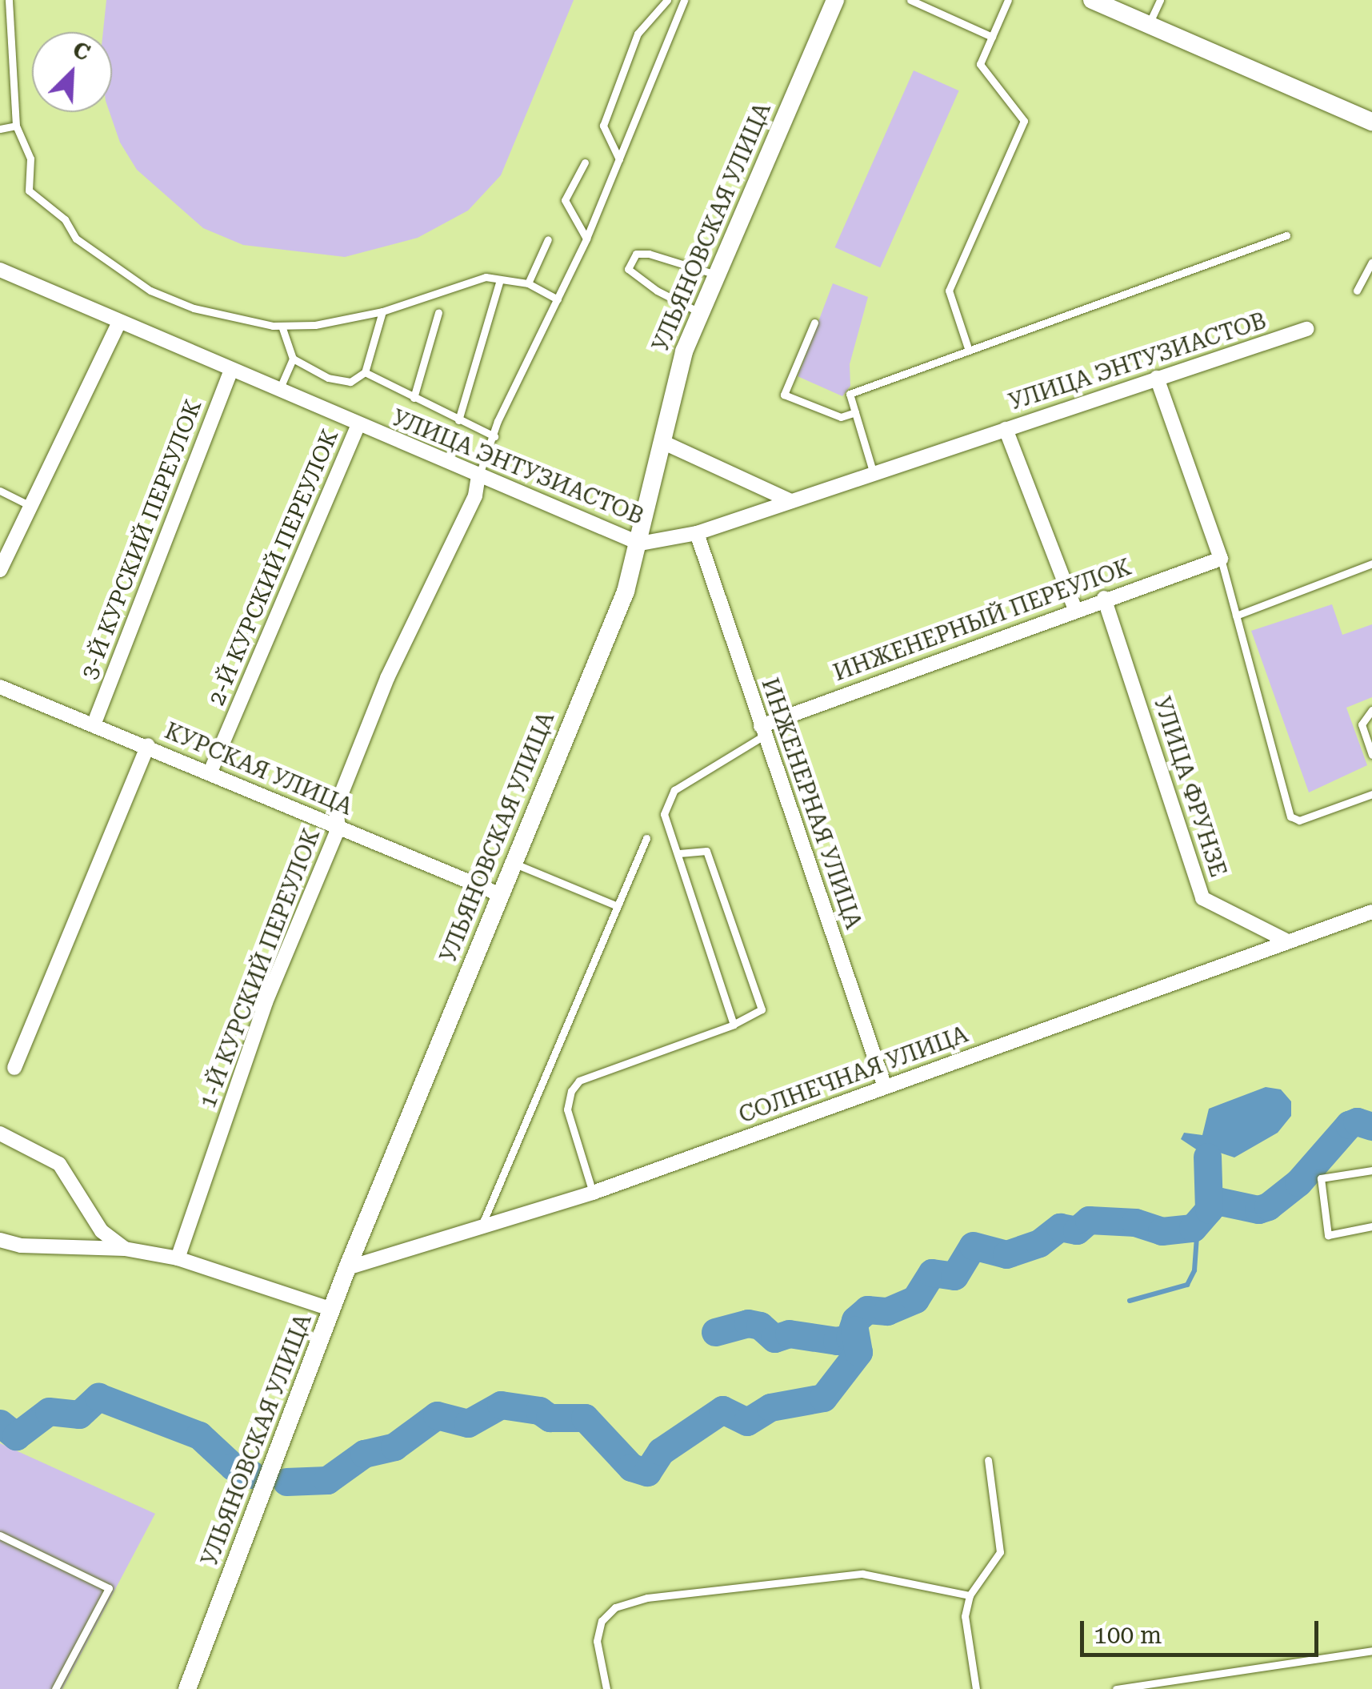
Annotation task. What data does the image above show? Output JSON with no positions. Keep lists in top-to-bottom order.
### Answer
{
  "streets": {
    "main road": ["УЛЬЯНОВСКАЯ УЛИЦА"],
    "street": [
      "УЛИЦА ЭНТУЗИАСТОВ",
      "3-Й КУРСКИЙ ПЕРЕУЛОК",
      "2-Й КУРСКИЙ ПЕРЕУЛОК",
      "ИНЖЕНЕРНЫЙ ПЕРЕУЛОК",
      "КУРСКАЯ УЛИЦА",
      "УЛИЦА ФРУНЗЕ",
      "ИНЖЕНЕРНАЯ УЛИЦА",
      "1-Й КУРСКИЙ ПЕРЕУЛОК",
      "СОЛНЕЧНАЯ УЛИЦА"
    ]
  },
  "crossings": [
    ["УЛЬЯНОВСКАЯ УЛИЦА", "УЛИЦА ЭНТУЗИАСТОВ"],
    ["УЛЬЯНОВСКАЯ УЛИЦА", "КУРСКАЯ УЛИЦА"],
    ["УЛЬЯНОВСКАЯ УЛИЦА", "СОЛНЕЧНАЯ УЛИЦА"],
    ["УЛИЦА ЭНТУЗИАСТОВ", "3-Й КУРСКИЙ ПЕРЕУЛОК"],
    ["УЛИЦА ЭНТУЗИАСТОВ", "2-Й КУРСКИЙ ПЕРЕУЛОК"],
    ["УЛИЦА ЭНТУЗИАСТОВ", "ИНЖЕНЕРНАЯ УЛИЦА"],
    ["УЛИЦА ЭНТУЗИАСТОВ", "1-Й КУРСКИЙ ПЕРЕУЛОК"],
    ["3-Й КУРСКИЙ ПЕРЕУЛОК", "КУРСКАЯ УЛИЦА"],
    ["2-Й КУРСКИЙ ПЕРЕУЛОК", "КУРСКАЯ УЛИЦА"],
    ["ИНЖЕНЕРНЫЙ ПЕРЕУЛОК", "УЛИЦА ФРУНЗЕ"],
    ["ИНЖЕНЕРНЫЙ ПЕРЕУЛОК", "ИНЖЕНЕРНАЯ УЛИЦА"],
    ["КУРСКАЯ УЛИЦА", "1-Й КУРСКИЙ ПЕРЕУЛОК"],
    ["УЛИЦА ФРУНЗЕ", "СОЛНЕЧНАЯ УЛИЦА"],
    ["ИНЖЕНЕРНАЯ УЛИЦА", "СОЛНЕЧНАЯ УЛИЦА"]
  ],
  "scale_bar": "100 m",
  "north": "top right"
}
